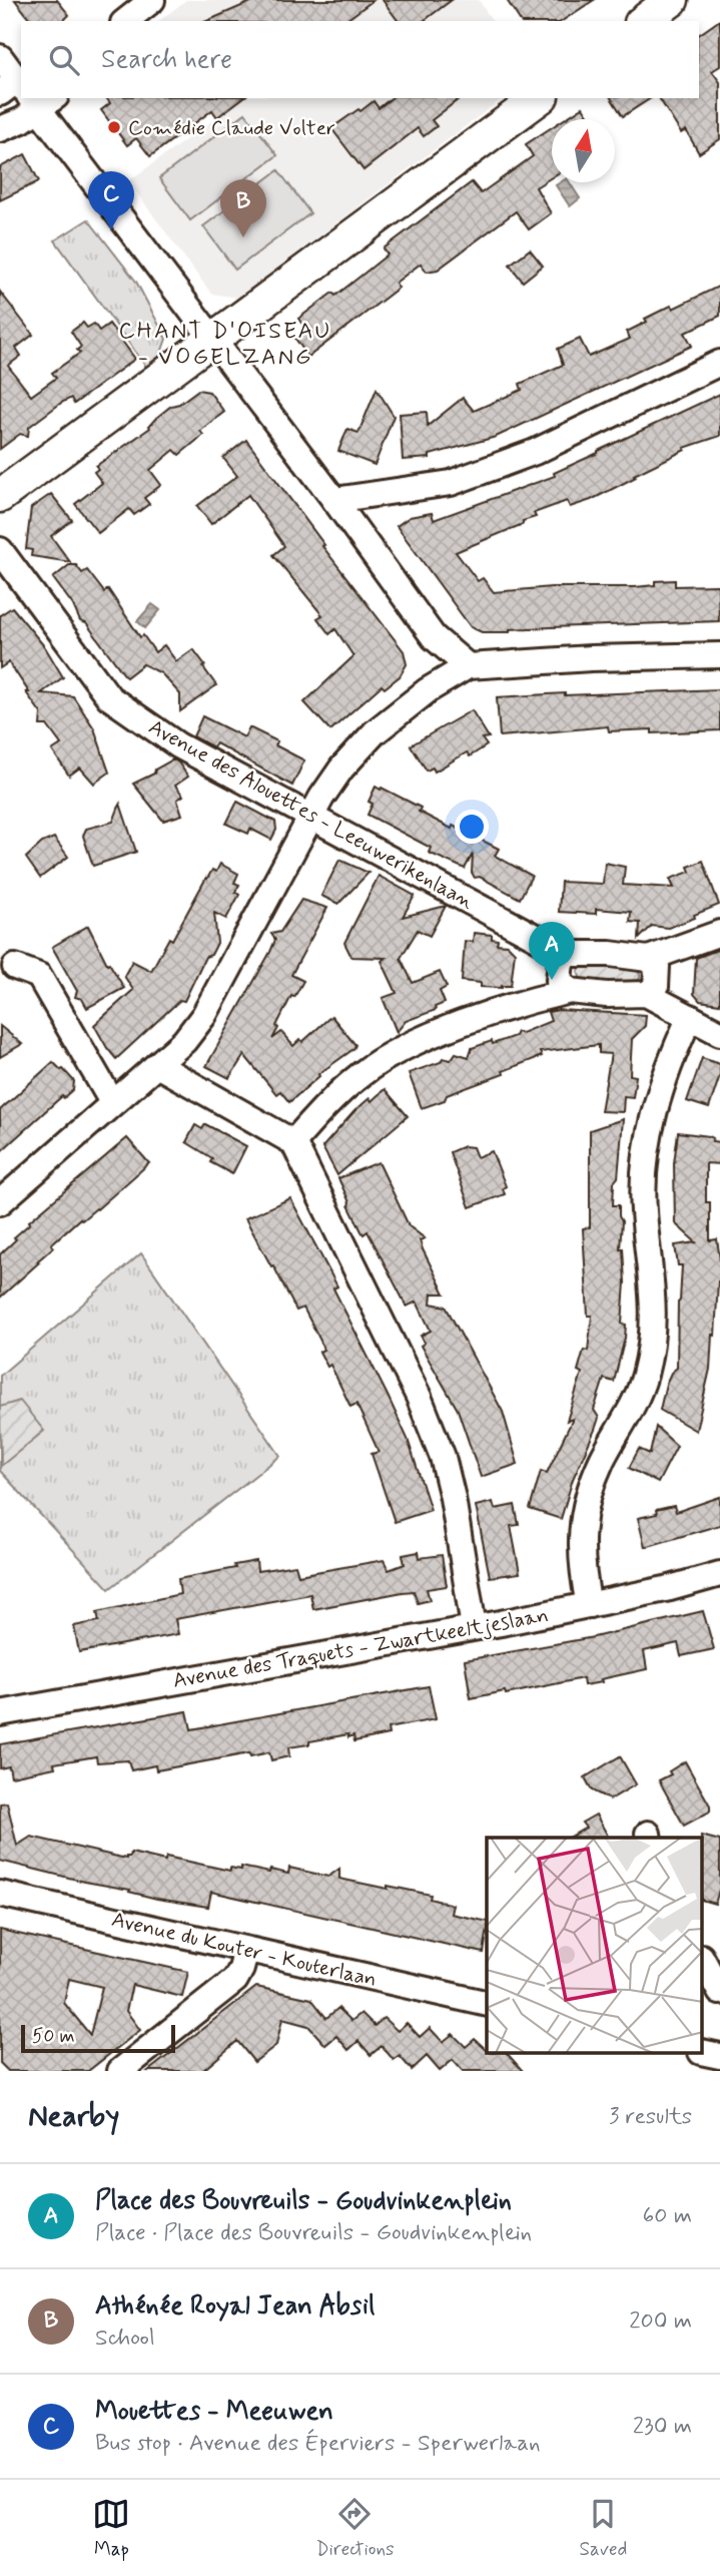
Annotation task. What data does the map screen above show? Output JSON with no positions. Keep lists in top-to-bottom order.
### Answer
{
  "streets": {
    "street": ["Avenue des Alouettes - Leeuwerikenlaan", "Avenue des Traquets - Zwartkeeltjeslaan", "Avenue du Kouter - Kouterlaan"]
  },
  "districts": ["CHANT D'OISEAU - VOGELZANG"],
  "places": ["Comédie Claude Volter"],
  "scale_bar": "50 m",
  "north": "top",
  "page": {
    "search": "Search here",
    "pins": ["C", "B", "A"],
    "scale": "50 m",
    "heading": ["Nearby", "3 results"],
    "list": [
      {
        "mark": "A",
        "name": "Place des Bouvreuils - Goudvinkenplein",
        "note": "Place · Place des Bouvreuils - Goudvinkenplein",
        "value": "60 m"
      },
      {
        "mark": "B",
        "name": "Athénée Royal Jean Absil",
        "note": "School",
        "value": "200 m"
      },
      {
        "mark": "C",
        "name": "Mouettes - Meeuwen",
        "note": "Bus stop · Avenue des Éperviers - Sperwerlaan",
        "value": "230 m"
      }
    ],
    "nav": ["Map", "Directions", "Saved"]
  }
}
